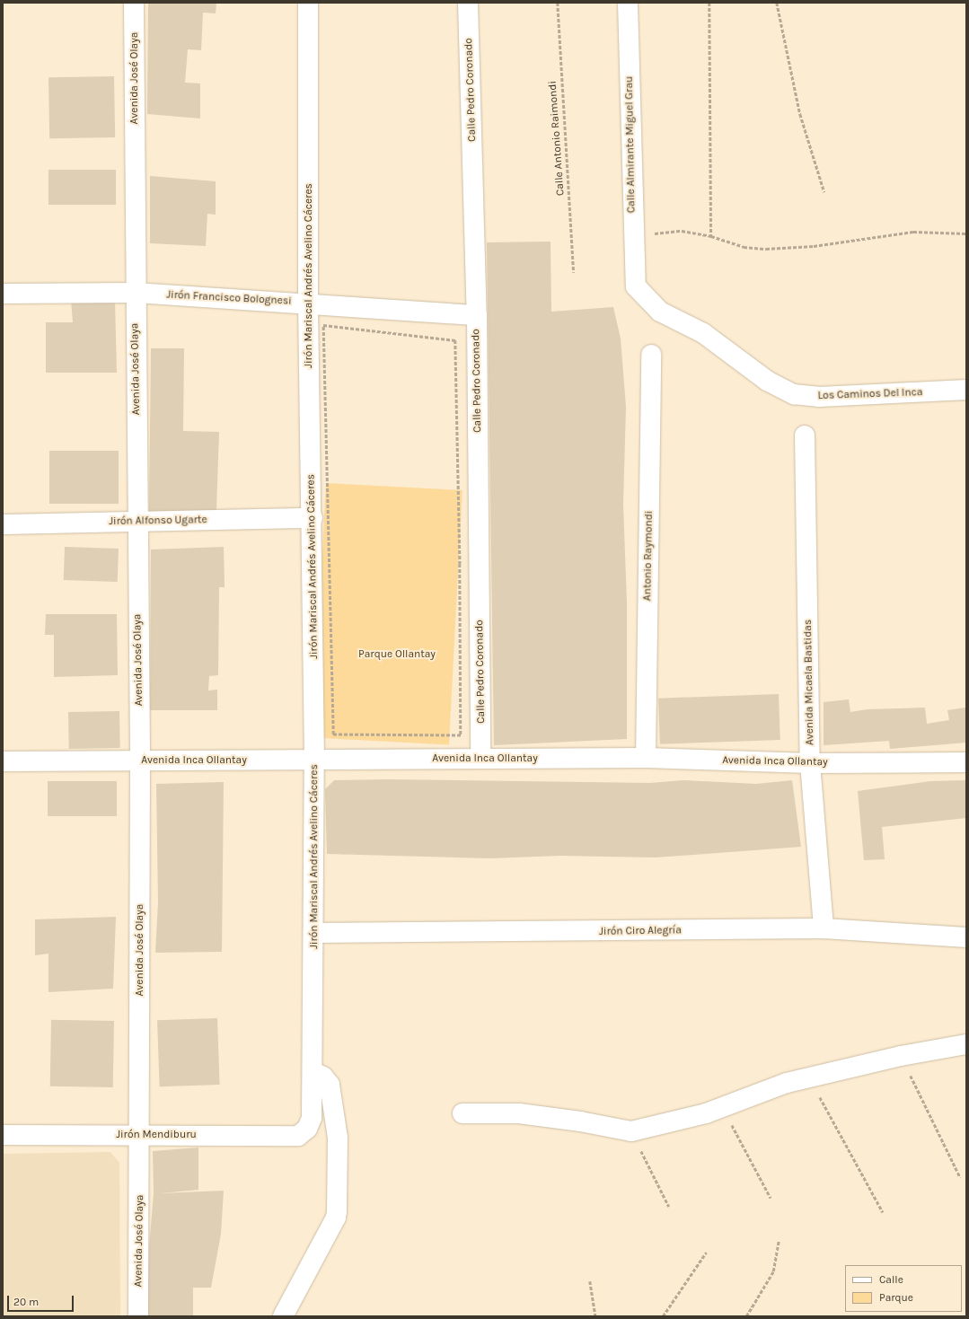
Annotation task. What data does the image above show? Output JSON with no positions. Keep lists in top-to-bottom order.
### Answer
{
  "streets": {
    "street": [
      "Avenida José Olaya",
      "Calle Pedro Coronado",
      "Calle Almirante Miguel Grau",
      "Jirón Mariscal Andrés Avelino Cáceres",
      "Jirón Francisco Bolognesi",
      "Los Caminos Del Inca",
      "Jirón Alfonso Ugarte",
      "Antonio Raymondi",
      "Avenida Micaela Bastidas",
      "Avenida Inca Ollantay",
      "Jirón Ciro Alegría",
      "Jirón Mendiburu"
    ],
    "path": ["Calle Antonio Raimondi"]
  },
  "crossings": [
    ["Avenida José Olaya", "Jirón Francisco Bolognesi"],
    ["Avenida José Olaya", "Jirón Alfonso Ugarte"],
    ["Avenida José Olaya", "Avenida Inca Ollantay"],
    ["Avenida José Olaya", "Jirón Mendiburu"],
    ["Calle Pedro Coronado", "Jirón Francisco Bolognesi"],
    ["Calle Pedro Coronado", "Avenida Inca Ollantay"],
    ["Calle Almirante Miguel Grau", "Los Caminos Del Inca"],
    ["Jirón Mariscal Andrés Avelino Cáceres", "Jirón Francisco Bolognesi"],
    ["Jirón Mariscal Andrés Avelino Cáceres", "Jirón Alfonso Ugarte"],
    ["Jirón Mariscal Andrés Avelino Cáceres", "Avenida Inca Ollantay"],
    ["Jirón Mariscal Andrés Avelino Cáceres", "Jirón Ciro Alegría"],
    ["Jirón Mariscal Andrés Avelino Cáceres", "Jirón Mendiburu"],
    ["Antonio Raymondi", "Avenida Inca Ollantay"],
    ["Avenida Micaela Bastidas", "Avenida Inca Ollantay"],
    ["Avenida Micaela Bastidas", "Jirón Ciro Alegría"]
  ],
  "parks": ["Parque Ollantay"],
  "legend": ["Calle", "Parque"],
  "scale_bar": "20 m"
}
